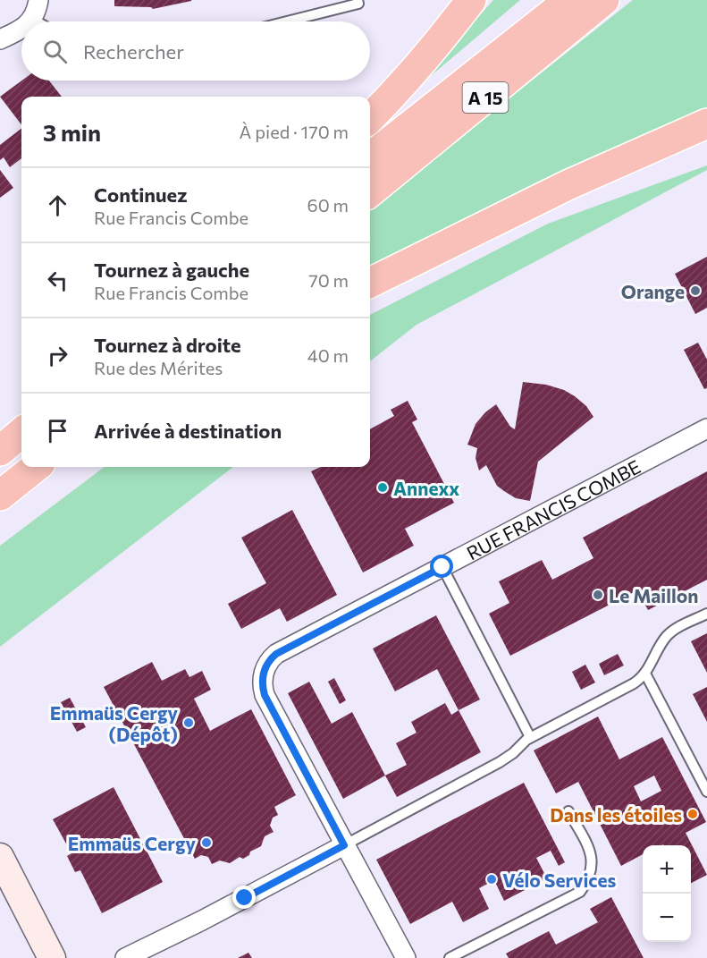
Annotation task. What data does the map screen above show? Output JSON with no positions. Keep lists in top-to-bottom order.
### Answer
{
  "streets": {
    "highway": ["A 15"],
    "street": ["RUE FRANCIS COMBE"]
  },
  "places": [
    "Orange",
    "Annexx",
    "Le Maillon",
    "Emmaüs Cergy (Dépôt)",
    "Dans les étoiles",
    "Emmaüs Cergy",
    "Vélo Services"
  ],
  "page": {
    "search": "Rechercher",
    "heading": ["3 min", "À pied · 170 m"],
    "list": [
      ["Continuez", "Rue Francis Combe", "60 m"],
      ["Tournez à gauche", "Rue Francis Combe", "70 m"],
      ["Tournez à droite", "Rue des Mérites", "40 m"],
      "Arrivée à destination"
    ],
    "map_buttons": ["+", "−"]
  }
}
